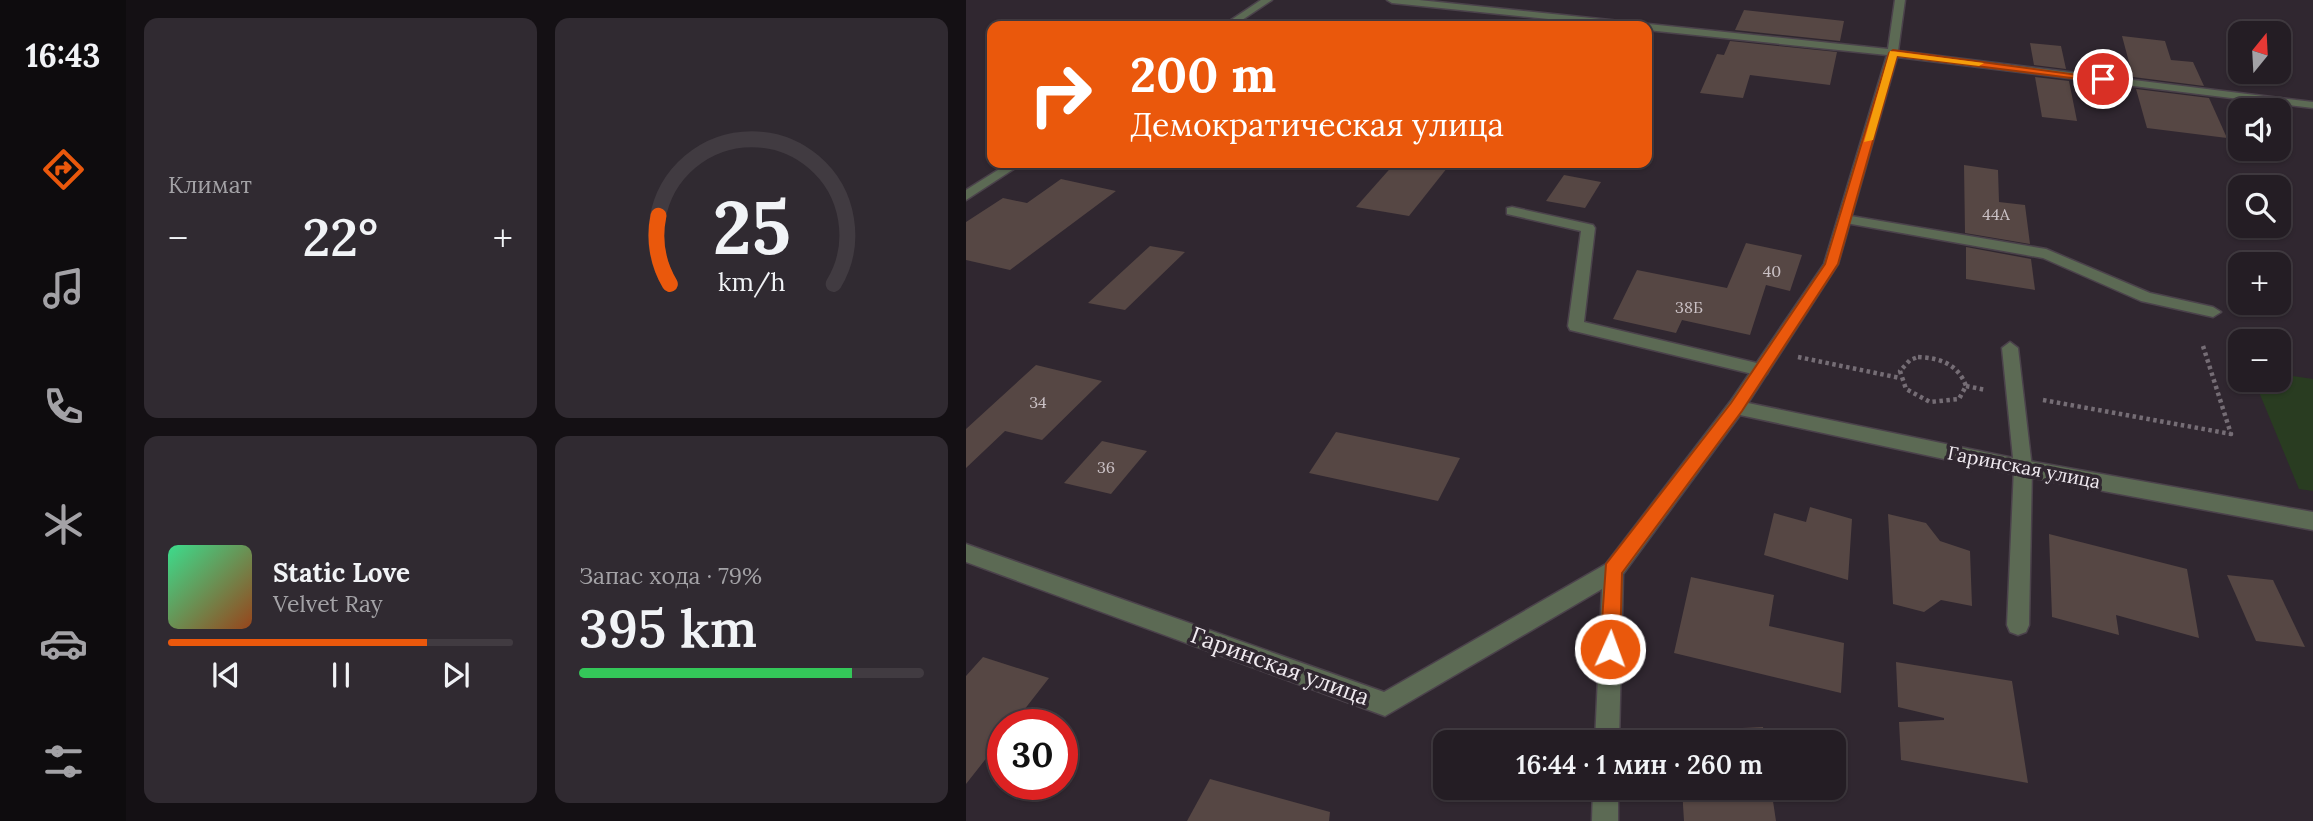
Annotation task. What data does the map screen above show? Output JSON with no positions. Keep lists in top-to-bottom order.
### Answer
{
  "streets": {
    "street": ["Гаринская улица"]
  },
  "house_numbers": [
    "44А",
    "40",
    "38Б",
    "34",
    "36"
  ],
  "north": "top",
  "page": {
    "tabs": "16:43",
    "tile": [
      "Климат",
      ["Запас хода · 79%", "395 km"]
    ],
    "map_buttons": ["+", "−"],
    "turn": ["200 m", "Демократическая улица"],
    "heat": ["−", "22°", "+"],
    "song": ["Static Love", "Velvet Ray"],
    "limit": "30",
    "trip": "16:44 · 1 мин · 260 m",
    "gauge": ["25", "km/h"]
  }
}
